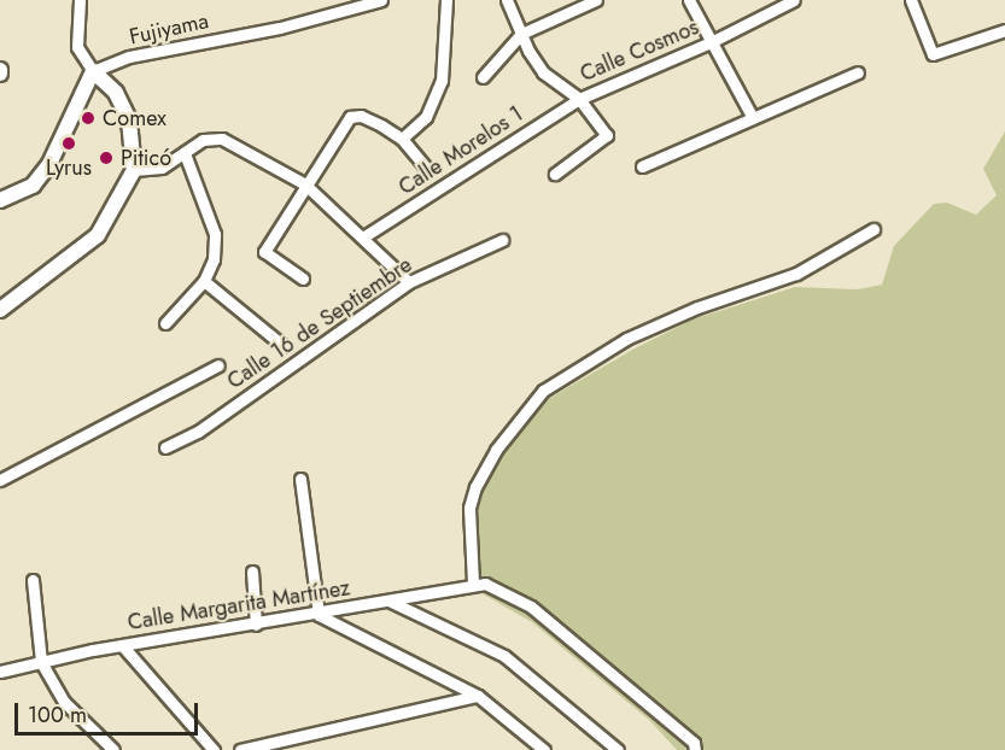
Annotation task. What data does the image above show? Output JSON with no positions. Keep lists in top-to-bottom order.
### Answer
{
  "streets": {
    "street": [
      "Fujiyama",
      "Calle Cosmos",
      "Calle Morelos 1",
      "Calle 16 de Septiembre",
      "Calle Margarita Martínez"
    ]
  },
  "crossings": [
    ["Calle Cosmos", "Calle Morelos 1"]
  ],
  "places": ["Comex", "Lyrus", "Piticó"],
  "scale_bar": "100 m"
}
